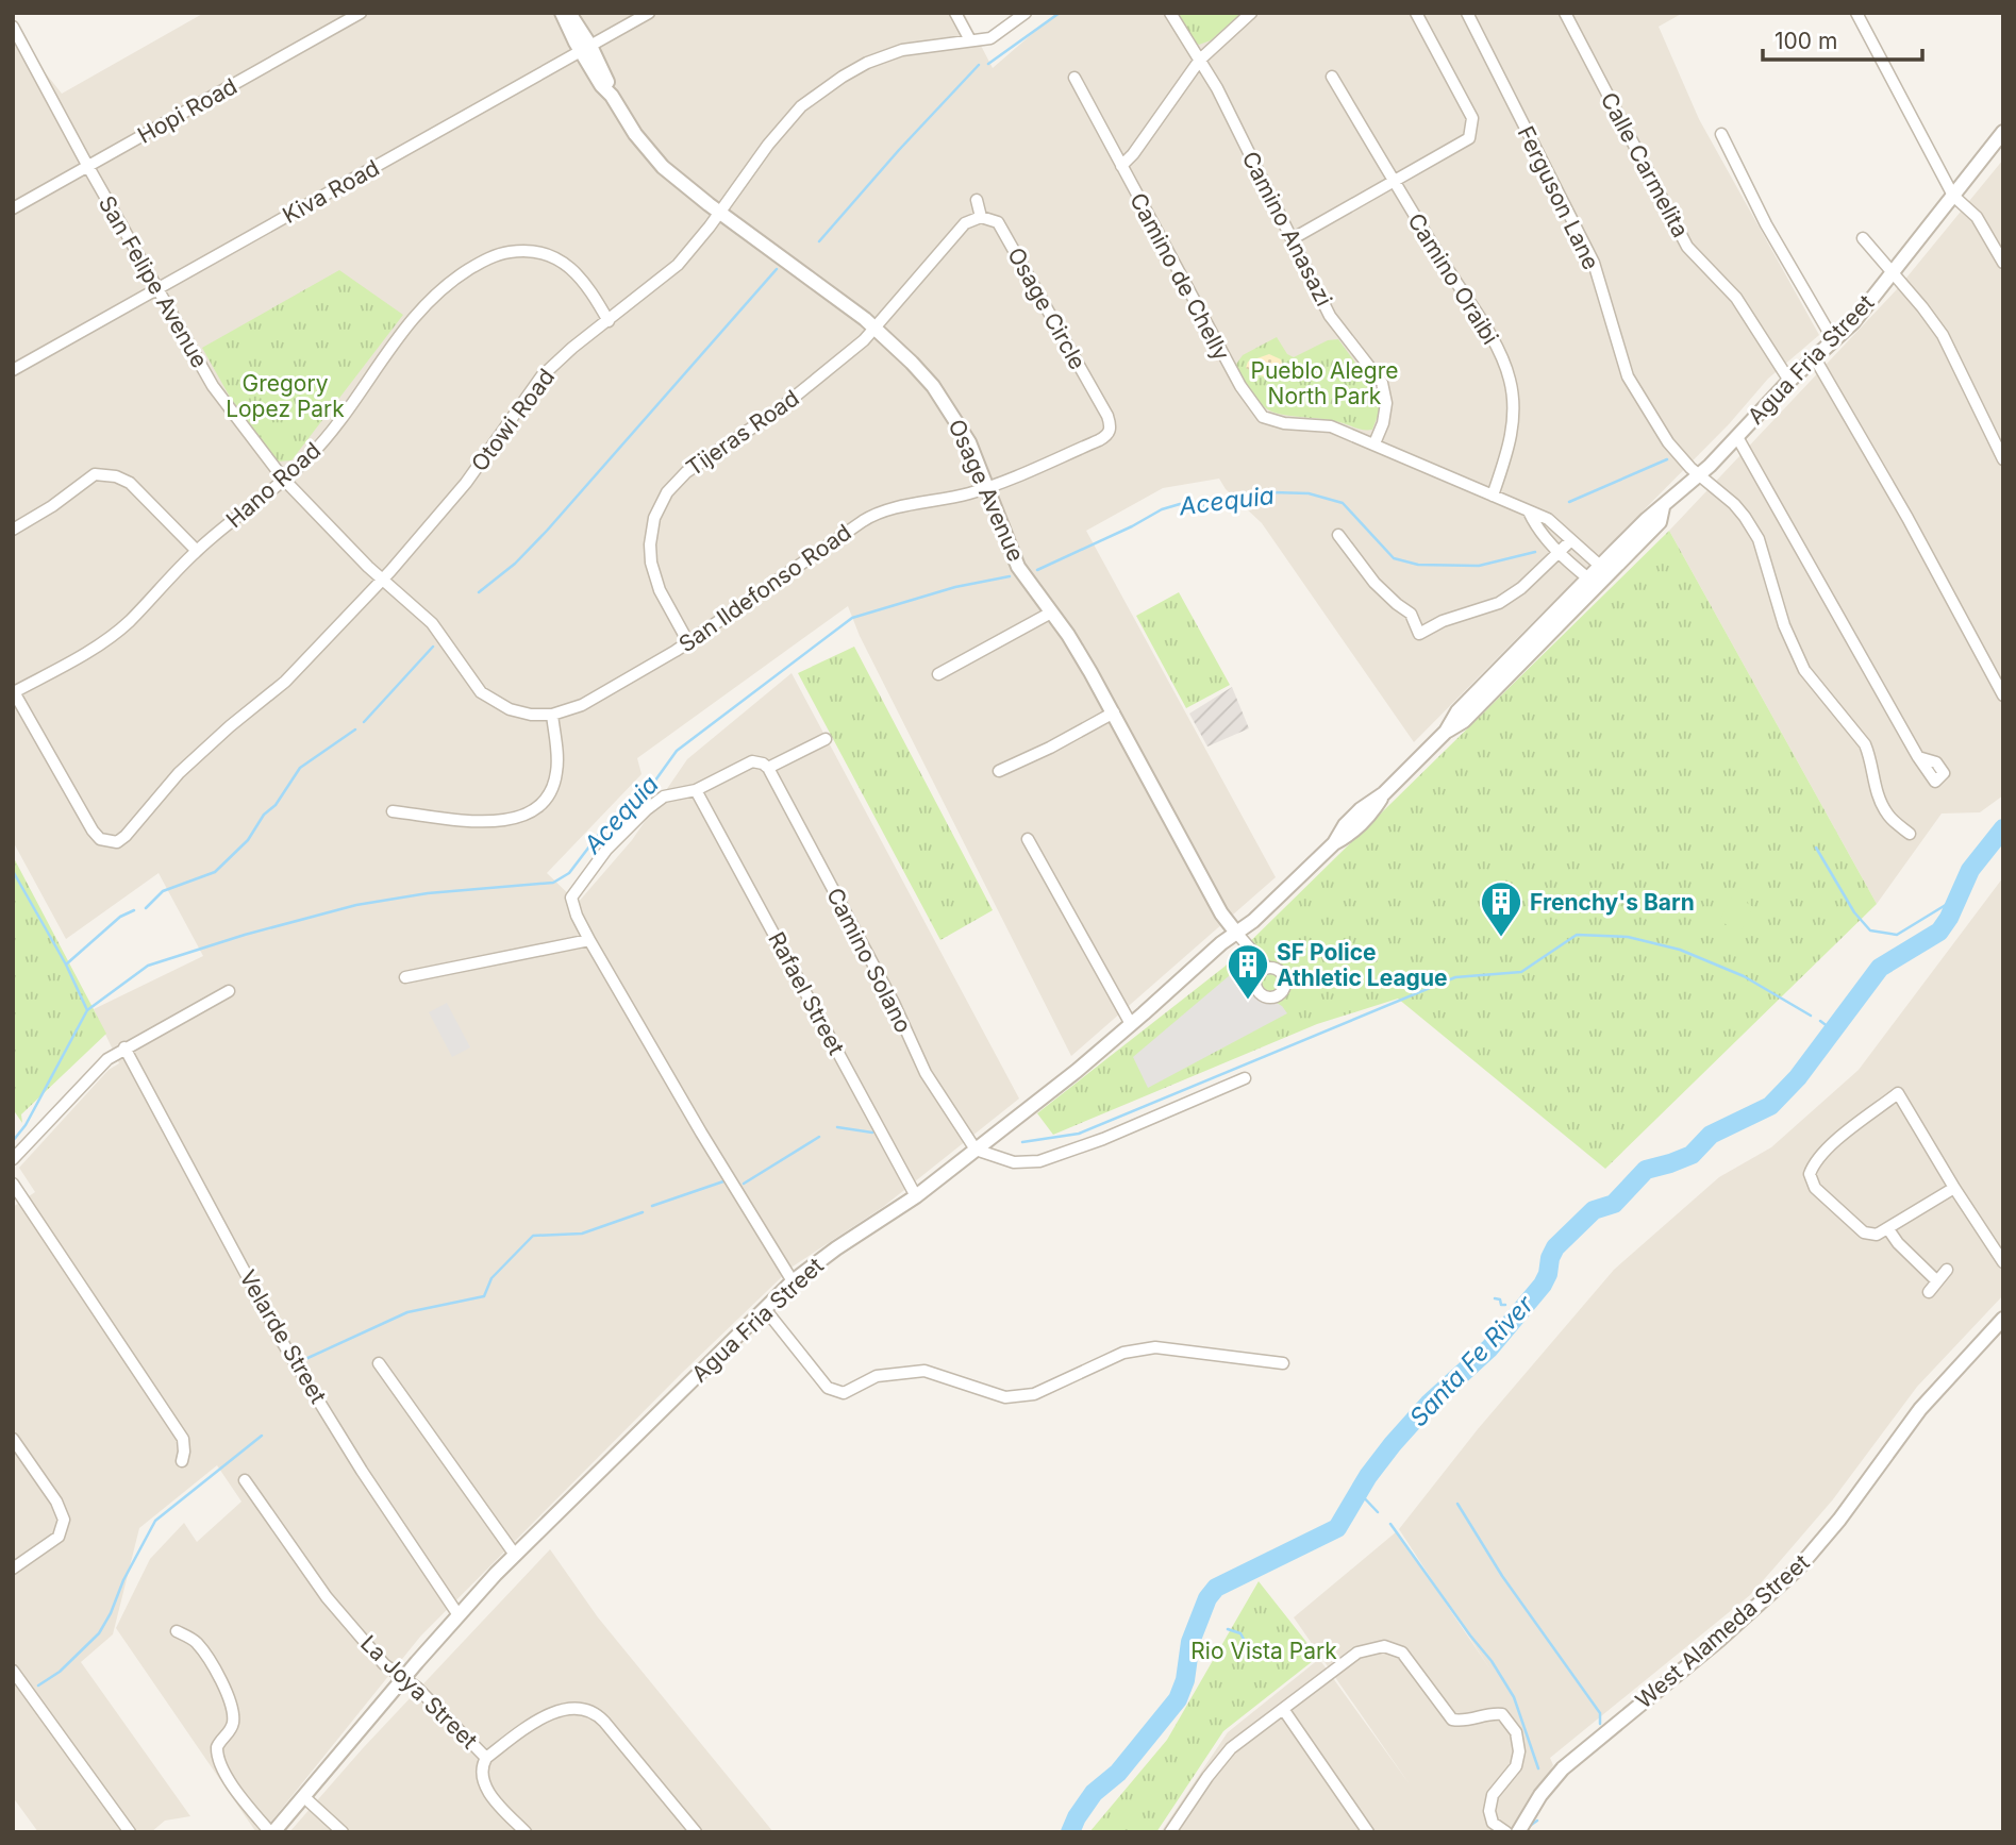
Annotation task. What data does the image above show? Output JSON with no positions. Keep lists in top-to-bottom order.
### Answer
{
  "streets": {
    "street": [
      "Hopi Road",
      "Calle Carmelita",
      "Kiva Road",
      "Ferguson Lane",
      "Camino Anasazi",
      "Camino de Chelly",
      "Camino Oraibi",
      "San Felipe Avenue",
      "Osage Circle",
      "Agua Fria Street",
      "Otowi Road",
      "Tijeras Road",
      "Hano Road",
      "Osage Avenue",
      "San Ildefonso Road",
      "Camino Solano",
      "Rafael Street",
      "Velarde Street",
      "West Alameda Street",
      "La Joya Street"
    ]
  },
  "crossings": [
    ["Hopi Road", "San Felipe Avenue"],
    ["Calle Carmelita", "Agua Fria Street"],
    ["Kiva Road", "San Felipe Avenue"],
    ["Kiva Road", "Osage Avenue"],
    ["Ferguson Lane", "Agua Fria Street"],
    ["Camino Anasazi", "Camino de Chelly"],
    ["Camino de Chelly", "Camino Oraibi"],
    ["Camino de Chelly", "Agua Fria Street"],
    ["San Felipe Avenue", "Otowi Road"],
    ["San Felipe Avenue", "Hano Road"],
    ["San Felipe Avenue", "San Ildefonso Road"],
    ["Osage Circle", "Osage Avenue"],
    ["Osage Circle", "San Ildefonso Road"],
    ["Agua Fria Street", "Osage Avenue"],
    ["Agua Fria Street", "Camino Solano"],
    ["Agua Fria Street", "Rafael Street"],
    ["Agua Fria Street", "Velarde Street"],
    ["Agua Fria Street", "La Joya Street"],
    ["Otowi Road", "Hano Road"],
    ["Otowi Road", "Osage Avenue"],
    ["Tijeras Road", "Osage Avenue"],
    ["Tijeras Road", "San Ildefonso Road"],
    ["Osage Avenue", "San Ildefonso Road"]
  ],
  "water": ["Acequia", "Santa Fe River"],
  "parks": ["Pueblo Alegre North Park", "Gregory Lopez Park", "Rio Vista Park"],
  "places": {
    "building": ["Frenchy's Barn", "SF Police Athletic League"]
  },
  "scale_bar": "100 m"
}
